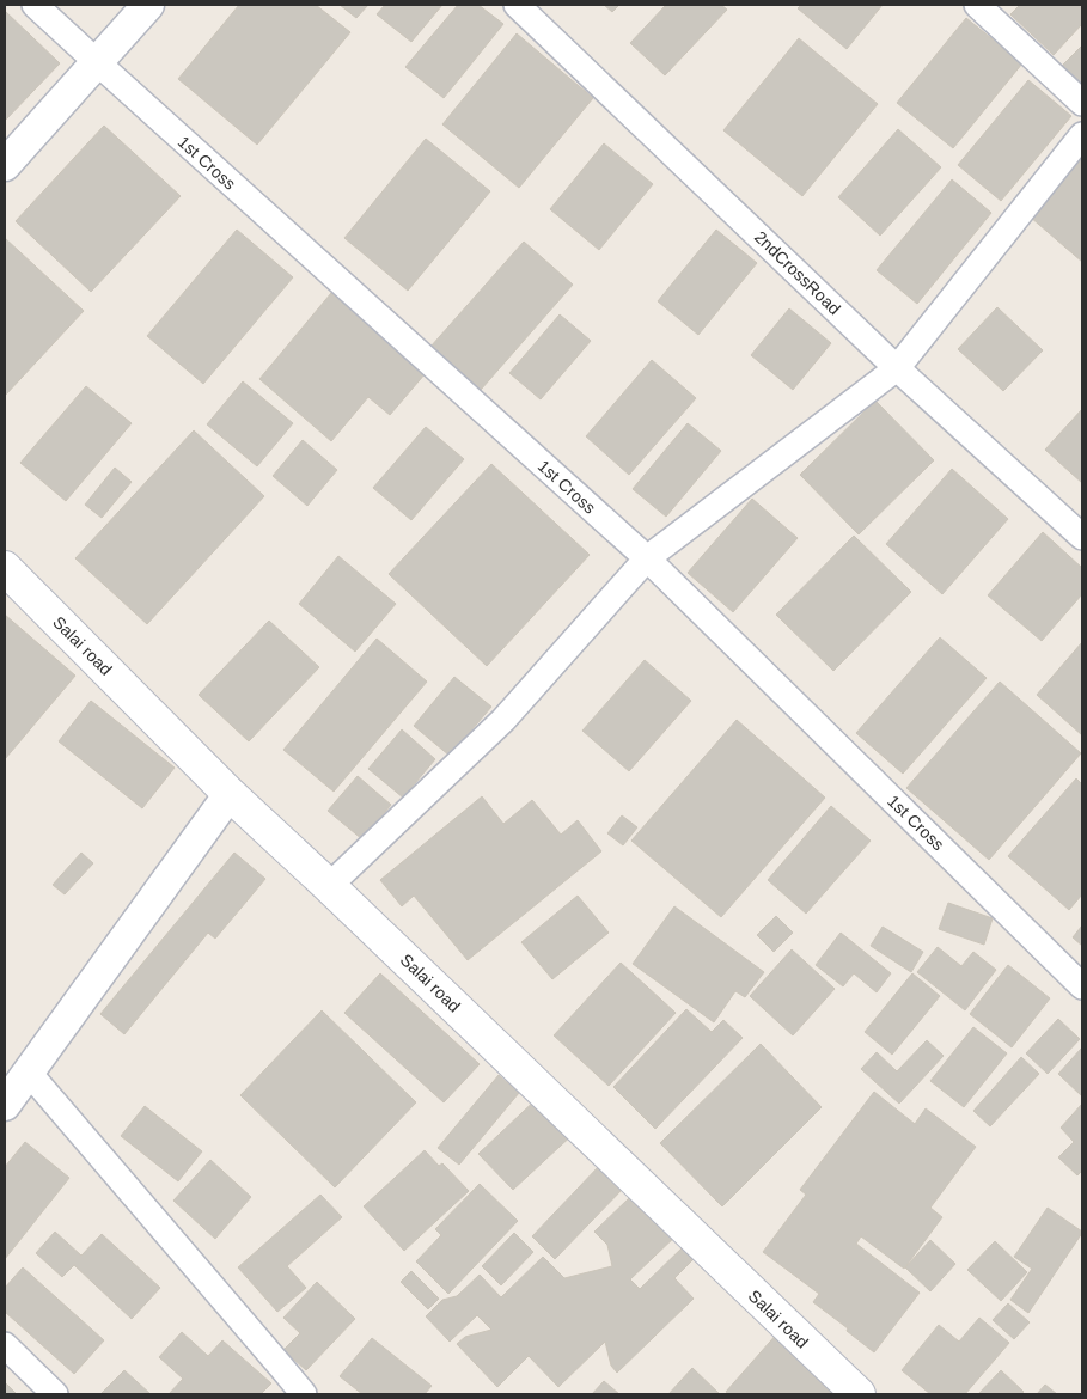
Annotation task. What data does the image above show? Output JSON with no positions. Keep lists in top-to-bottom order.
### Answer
{
  "streets": {
    "main road": ["Salai road"],
    "street": ["1st Cross", "2ndCrossRoad"]
  }
}
